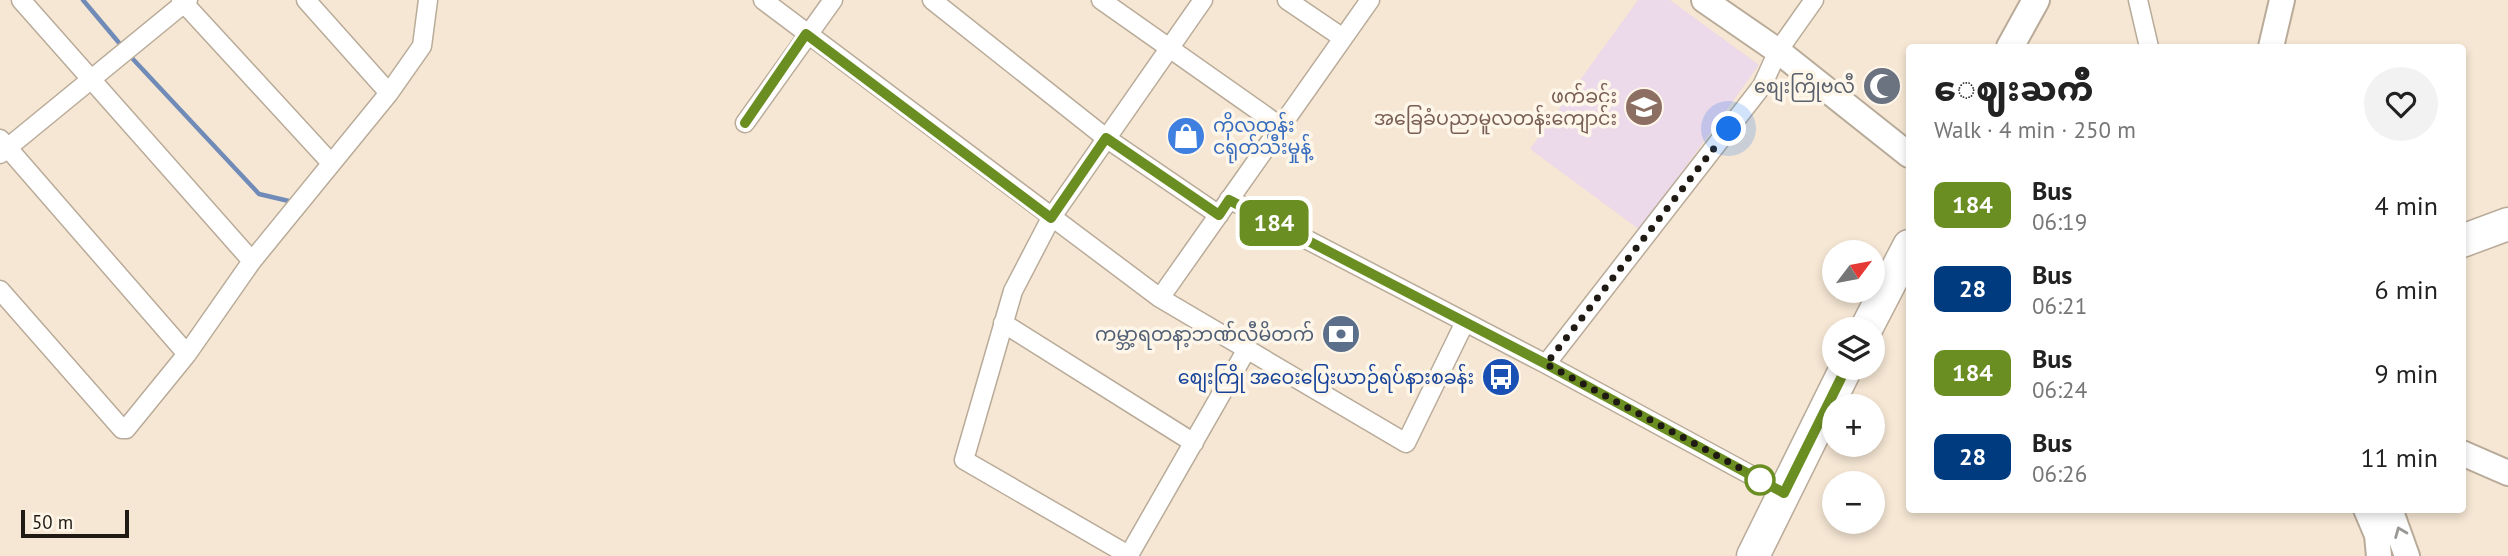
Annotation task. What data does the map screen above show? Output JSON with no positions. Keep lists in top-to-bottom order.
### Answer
{
  "places": {
    "mosque": ["စျေးကြိုဗလီ"],
    "school or university": ["ဖက်ခင်း အခြေခံပညာမူလတန်းကျောင်း"],
    "shop": ["ကိုလှထွန်း ငရုတ်သီးမှုန့်"],
    "bank": ["ကမ္ဘာ့ရတနာ့ဘဏ်လီမိတက်"],
    "bus stop": ["စျေးကြို အဝေးပြေးယာဉ်ရပ်နားစခန်း"]
  },
  "lines": ["bus line 184"],
  "scale_bar": "50 m",
  "north": "top right",
  "page": {
    "on_map": "184",
    "heading": ["ေဈးႀကိဳ", "Walk · 4 min · 250 m"],
    "list": [
      {
        "mark": "184",
        "name": "Bus",
        "note": "06:19",
        "value": "4 min"
      },
      {
        "mark": "28",
        "name": "Bus",
        "note": "06:21",
        "value": "6 min"
      },
      {
        "mark": "184",
        "name": "Bus",
        "note": "06:24",
        "value": "9 min"
      },
      {
        "mark": "28",
        "name": "Bus",
        "note": "06:26",
        "value": "11 min"
      }
    ],
    "map_buttons": ["+", "−"],
    "scale": "50 m"
  }
}
